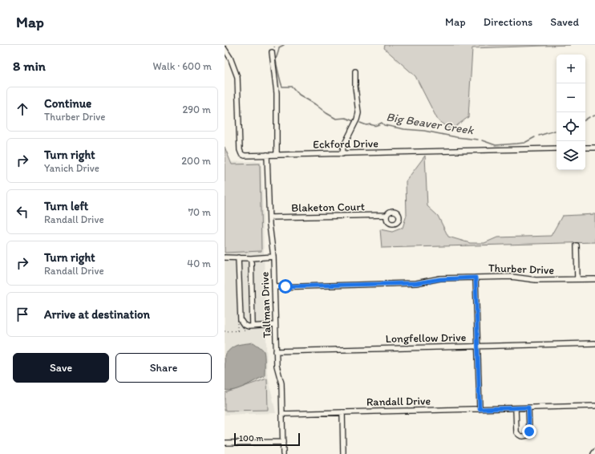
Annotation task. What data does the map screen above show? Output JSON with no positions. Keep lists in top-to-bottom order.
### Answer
{
  "streets": {
    "street": [
      "Eckford Drive",
      "Blaketon Court",
      "Thurber Drive",
      "Tallman Drive",
      "Longfellow Drive",
      "Randall Drive"
    ]
  },
  "crossings": [
    ["Eckford Drive", "Tallman Drive"],
    ["Blaketon Court", "Tallman Drive"],
    ["Thurber Drive", "Tallman Drive"],
    ["Tallman Drive", "Longfellow Drive"],
    ["Tallman Drive", "Randall Drive"]
  ],
  "water": ["Big Beaver Creek"],
  "scale_bar": "100 m",
  "page": {
    "header": "Map",
    "nav": ["Map", "Directions", "Saved"],
    "heading": ["8 min", "Walk · 600 m"],
    "map_buttons": ["+", "−"],
    "list": [
      ["Continue", "Thurber Drive", "290 m"],
      ["Turn right", "Yanich Drive", "200 m"],
      ["Turn left", "Randall Drive", "70 m"],
      ["Turn right", "Randall Drive", "40 m"],
      "Arrive at destination"
    ],
    "buttons": ["Save", "Share"],
    "scale": "100 m"
  }
}
